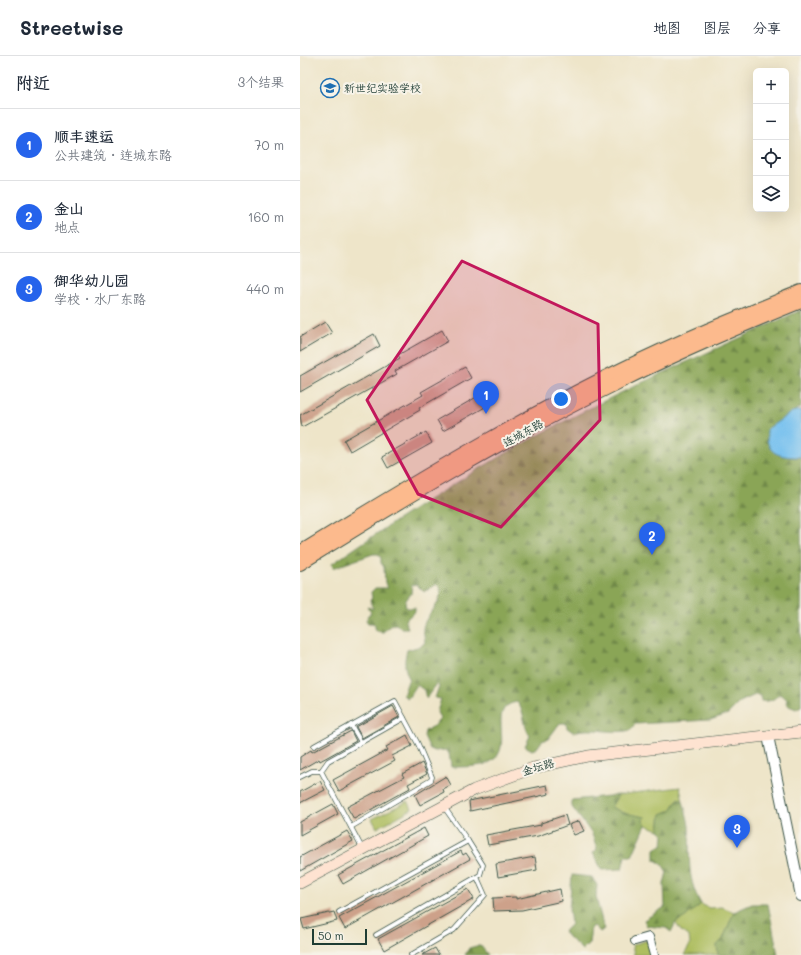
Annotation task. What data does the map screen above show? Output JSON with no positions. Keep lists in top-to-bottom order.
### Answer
{
  "streets": {
    "main road": ["连城东路", "金坛路"]
  },
  "places": {
    "school or university": ["新世纪实验学校"]
  },
  "scale_bar": "50 m",
  "page": {
    "header": "Streetwise",
    "nav": ["地图", "图层", "分享"],
    "heading": ["附近", "3个结果"],
    "map_buttons": ["+", "−"],
    "list": [
      {
        "mark": "1",
        "name": "顺丰速运",
        "note": "公共建筑 · 连城东路",
        "value": "70 m"
      },
      {
        "mark": "2",
        "name": "金山",
        "note": "地点",
        "value": "160 m"
      },
      {
        "mark": "3",
        "name": "御华幼儿园",
        "note": "学校 · 水厂东路",
        "value": "440 m"
      }
    ],
    "pins": ["1", "2", "3"],
    "scale": "50 m"
  }
}
